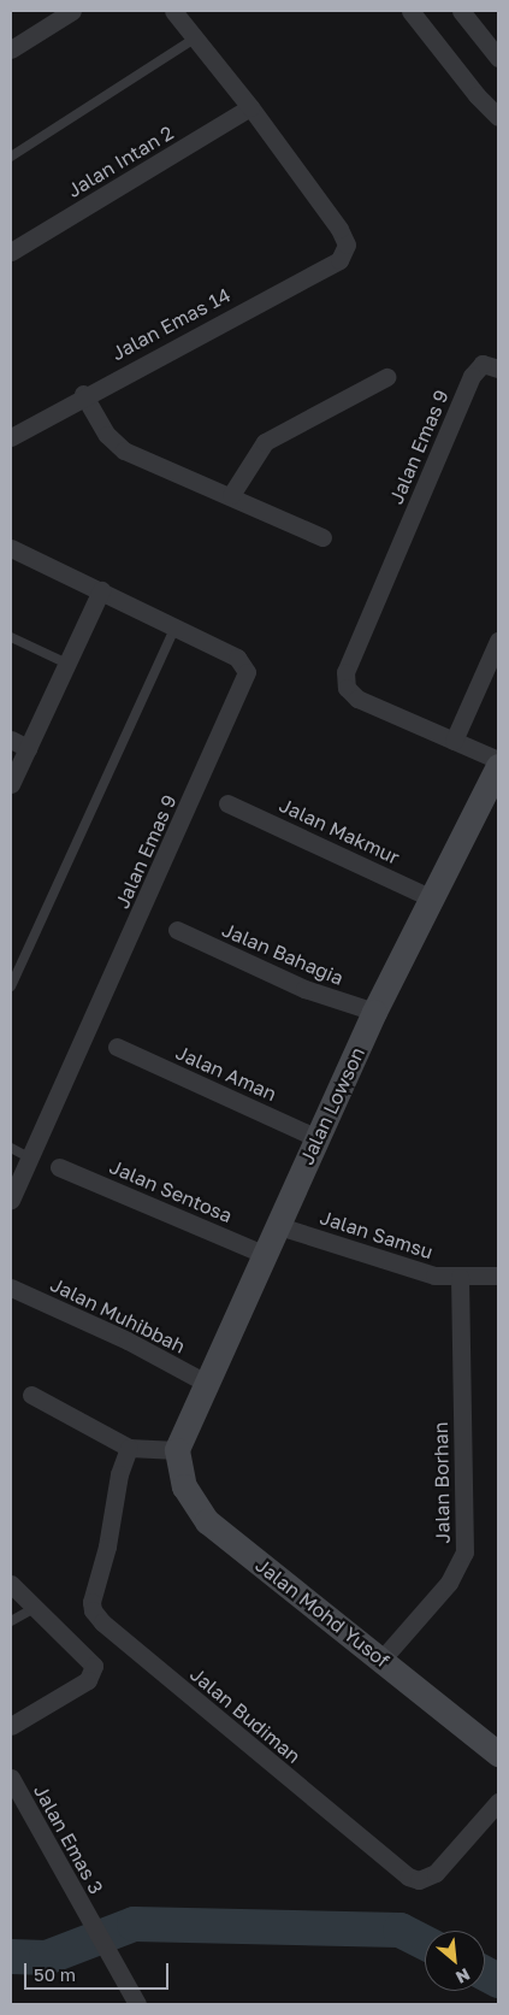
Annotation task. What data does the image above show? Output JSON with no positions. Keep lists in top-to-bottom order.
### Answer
{
  "streets": {
    "street": [
      "Jalan Intan 2",
      "Jalan Emas 14",
      "Jalan Emas 9",
      "Jalan Makmur",
      "Jalan Bahagia",
      "Jalan Aman",
      "Jalan Lowson",
      "Jalan Sentosa",
      "Jalan Samsu",
      "Jalan Muhibbah",
      "Jalan Borhan",
      "Jalan Mohd Yusof",
      "Jalan Budiman",
      "Jalan Emas 3"
    ]
  },
  "crossings": [
    ["Jalan Intan 2", "Jalan Emas 14"],
    ["Jalan Makmur", "Jalan Lowson"],
    ["Jalan Bahagia", "Jalan Lowson"],
    ["Jalan Aman", "Jalan Lowson"],
    ["Jalan Lowson", "Jalan Sentosa"],
    ["Jalan Lowson", "Jalan Samsu"],
    ["Jalan Lowson", "Jalan Muhibbah"],
    ["Jalan Lowson", "Jalan Mohd Yusof"],
    ["Jalan Samsu", "Jalan Borhan"],
    ["Jalan Borhan", "Jalan Mohd Yusof"]
  ],
  "scale_bar": "50 m",
  "north": "bottom right"
}
